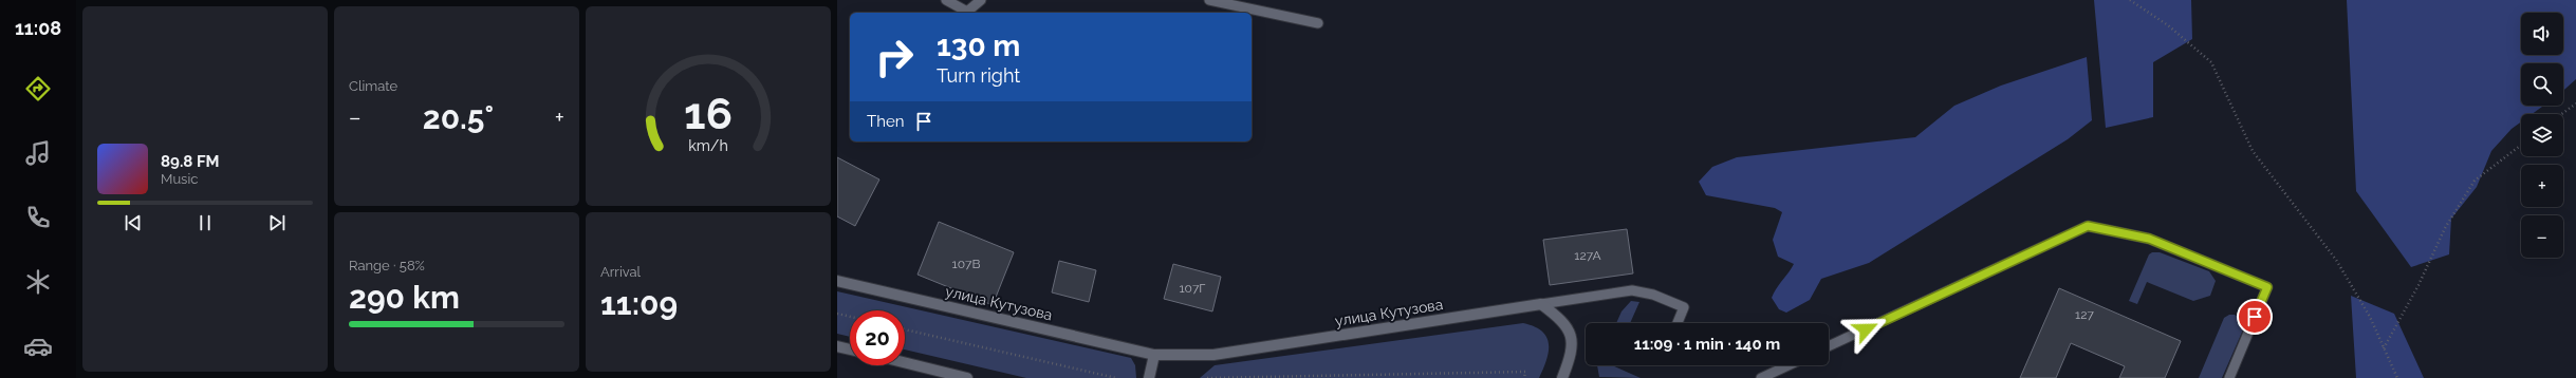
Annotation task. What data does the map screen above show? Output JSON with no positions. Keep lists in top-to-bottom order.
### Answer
{
  "streets": {
    "street": ["улица Кутузова"]
  },
  "house_numbers": [
    "127А",
    "107В",
    "107Г",
    "127"
  ],
  "page": {
    "tabs": "11:08",
    "tile": [
      "Climate",
      ["Range · 58%", "290 km"],
      ["Arrival", "11:09"]
    ],
    "map_buttons": ["+", "−"],
    "turn": ["130 m", "Turn right"],
    "heat": ["−", "20.5°", "+"],
    "then": "Then",
    "song": ["89.8 FM", "Music"],
    "limit": "20",
    "trip": "11:09 · 1 min · 140 m",
    "gauge": ["16", "km/h"]
  }
}
